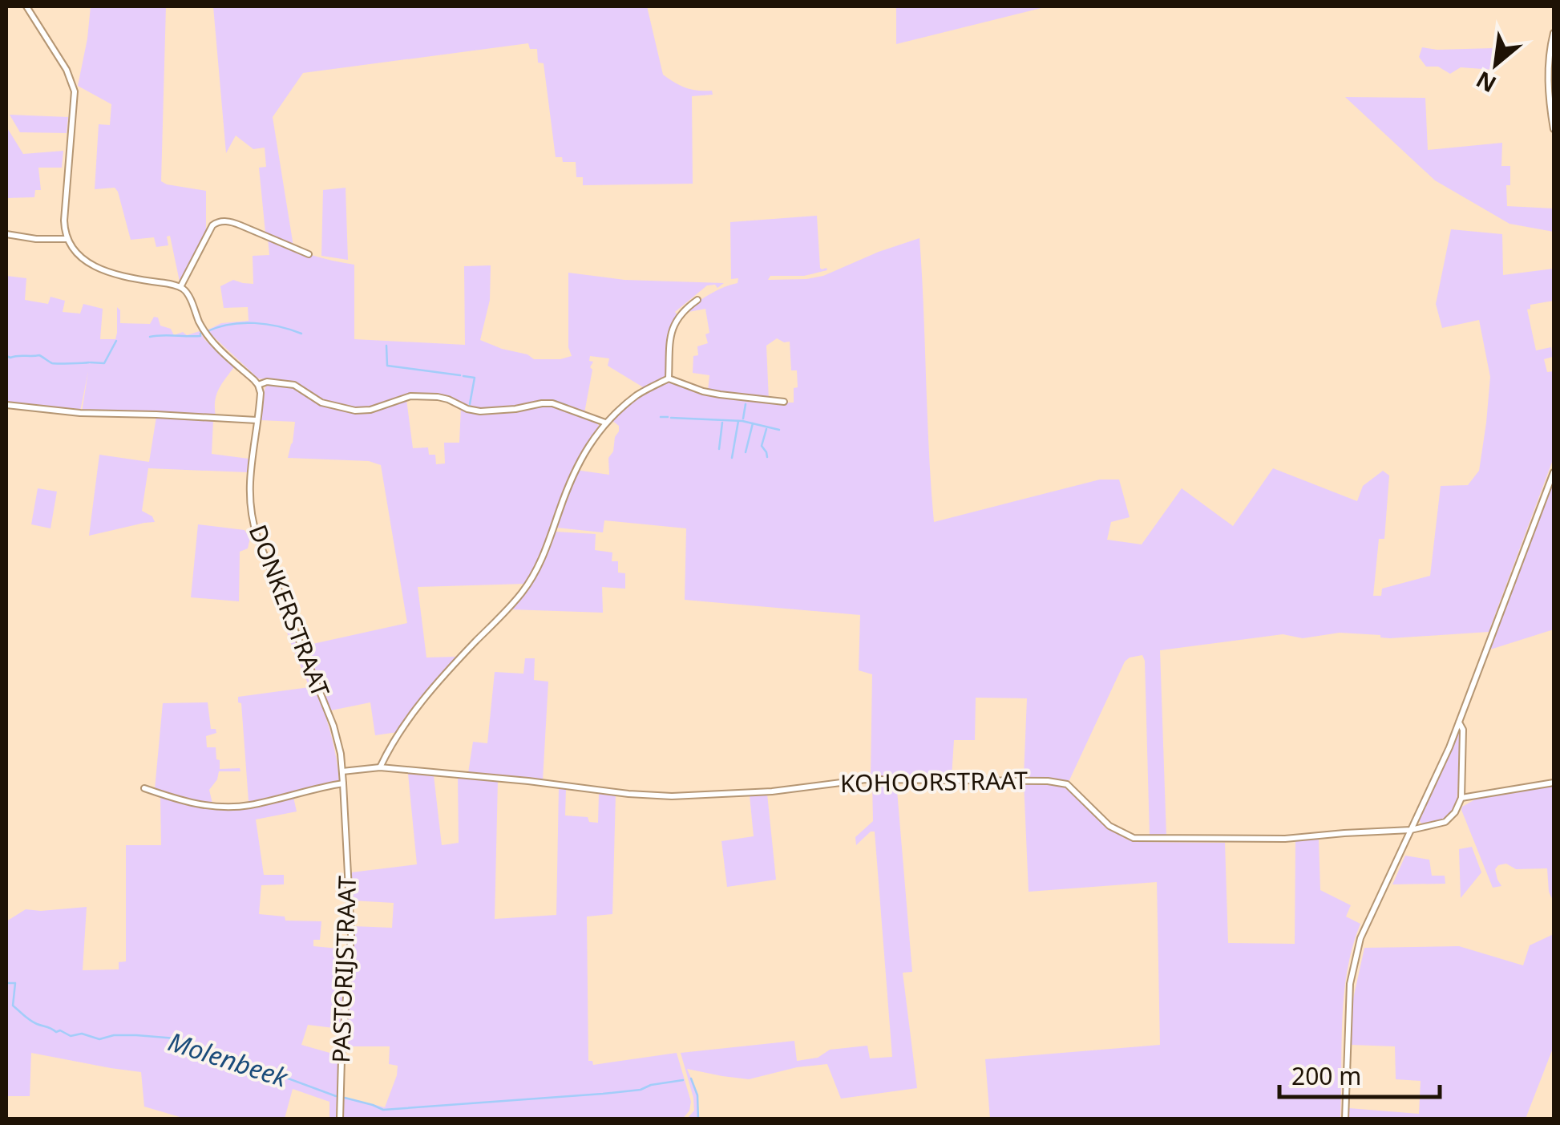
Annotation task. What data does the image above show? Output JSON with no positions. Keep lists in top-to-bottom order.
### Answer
{
  "streets": {
    "street": ["DONKERSTRAAT", "KOHOORSTRAAT", "PASTORIJSTRAAT"]
  },
  "crossings": [
    ["DONKERSTRAAT", "KOHOORSTRAAT"],
    ["DONKERSTRAAT", "PASTORIJSTRAAT"],
    ["KOHOORSTRAAT", "PASTORIJSTRAAT"]
  ],
  "water": ["Molenbeek"],
  "scale_bar": "200 m",
  "north": "bottom left"
}
